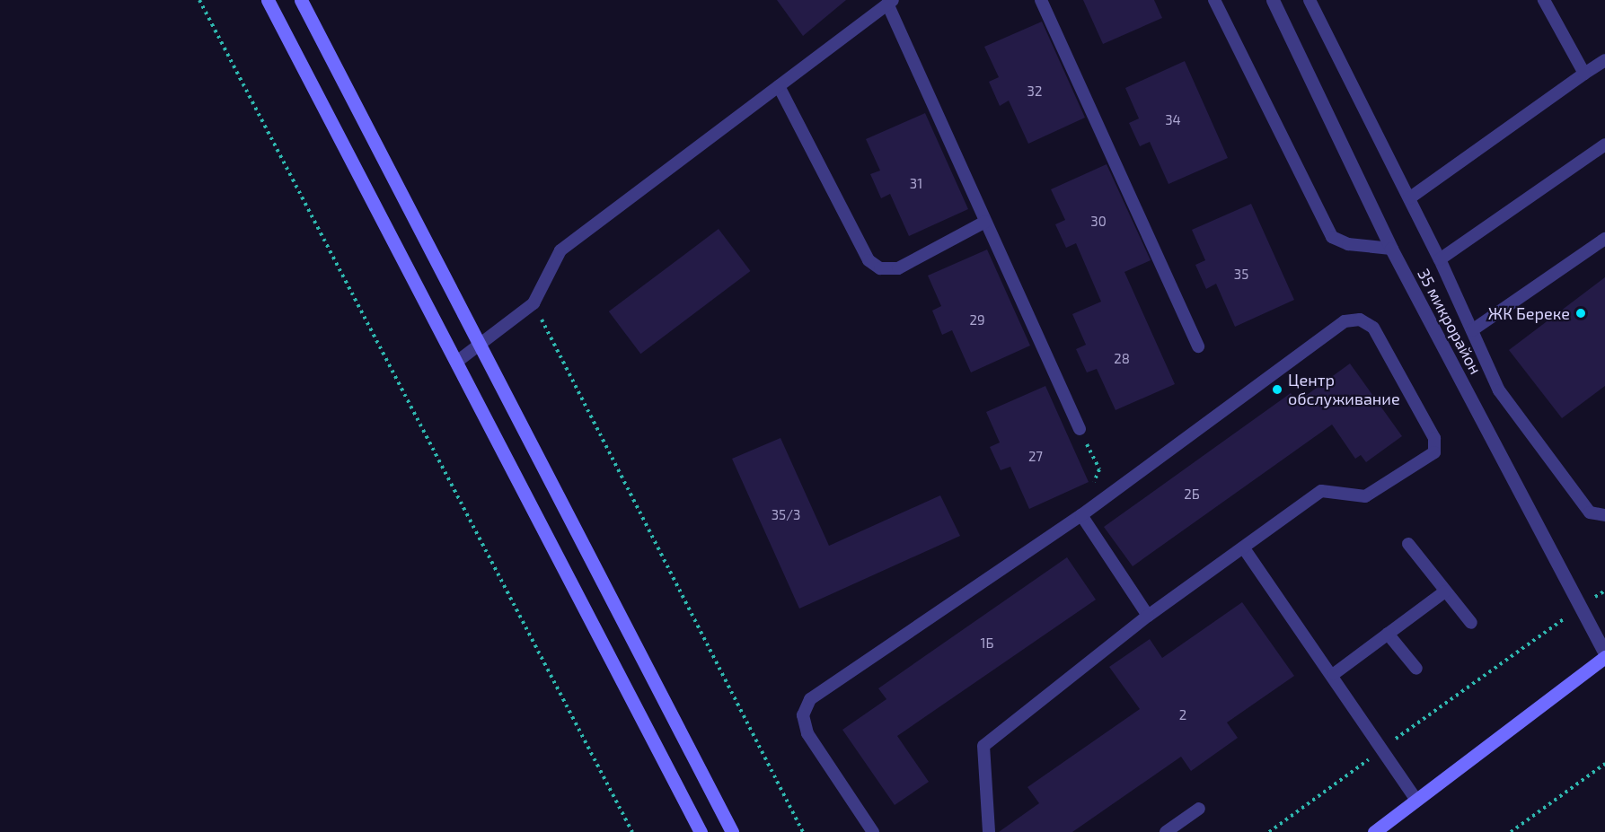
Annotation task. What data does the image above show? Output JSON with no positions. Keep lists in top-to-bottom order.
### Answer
{
  "streets": {
    "street": ["35 микрорайон"]
  },
  "places": ["ЖК Береке", "Центр обслуживание"],
  "house_numbers": [
    "32",
    "34",
    "31",
    "30",
    "35",
    "29",
    "28",
    "27",
    "2Б",
    "35/3",
    "1Б",
    "2"
  ]
}
